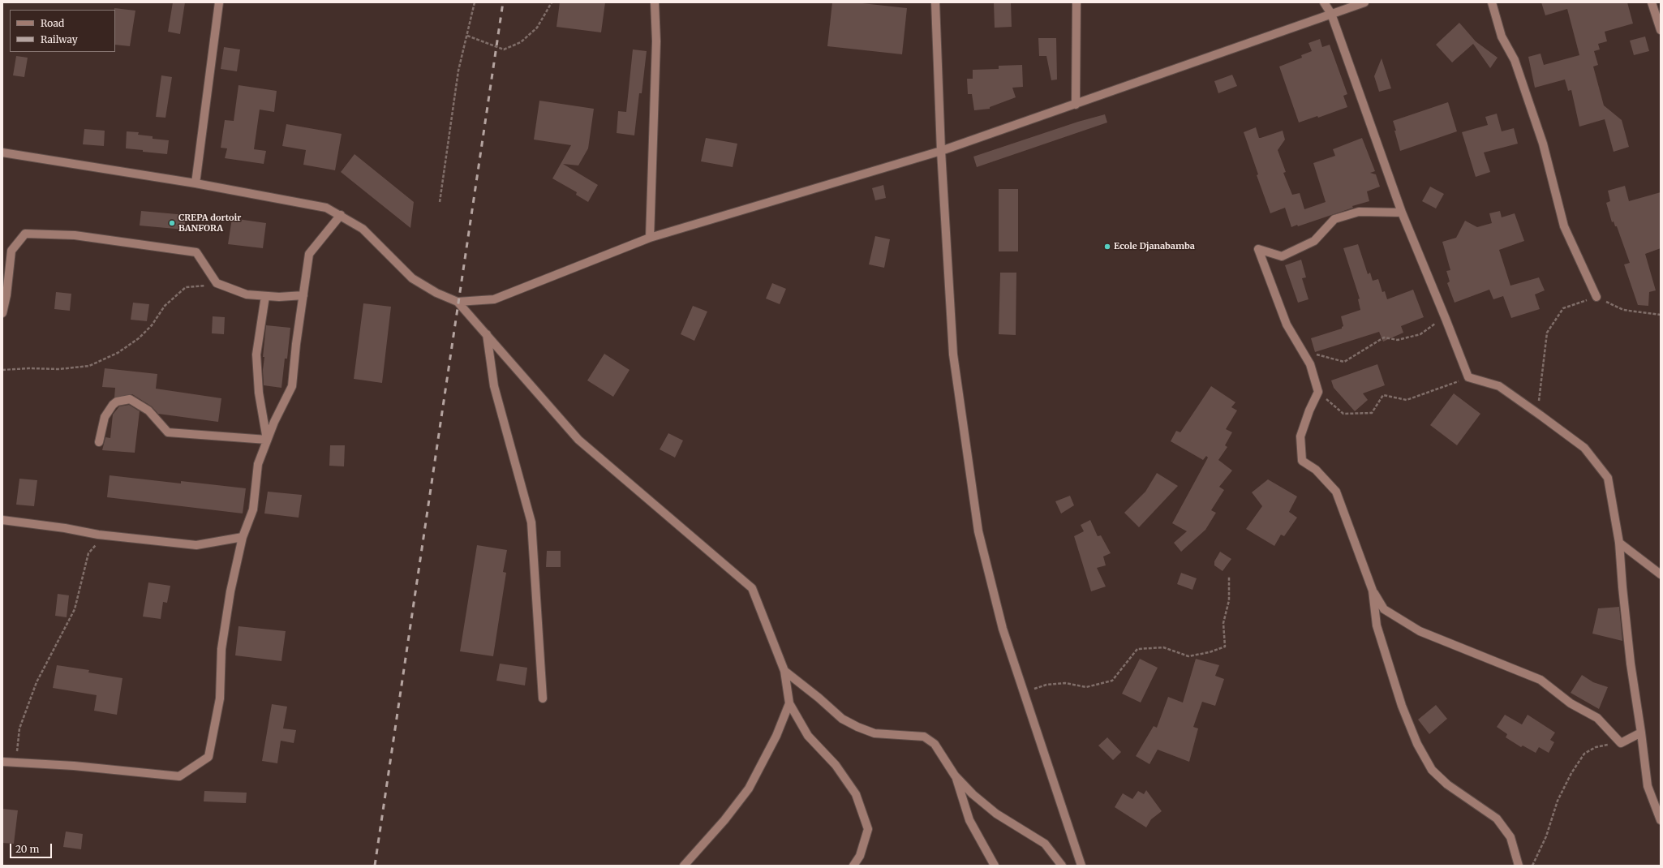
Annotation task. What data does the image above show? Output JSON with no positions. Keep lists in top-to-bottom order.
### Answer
{
  "places": ["CREPA dortoir BANFORA", "Ecole Djanabamba"],
  "legend": ["Road", "Railway"],
  "scale_bar": "20 m"
}
